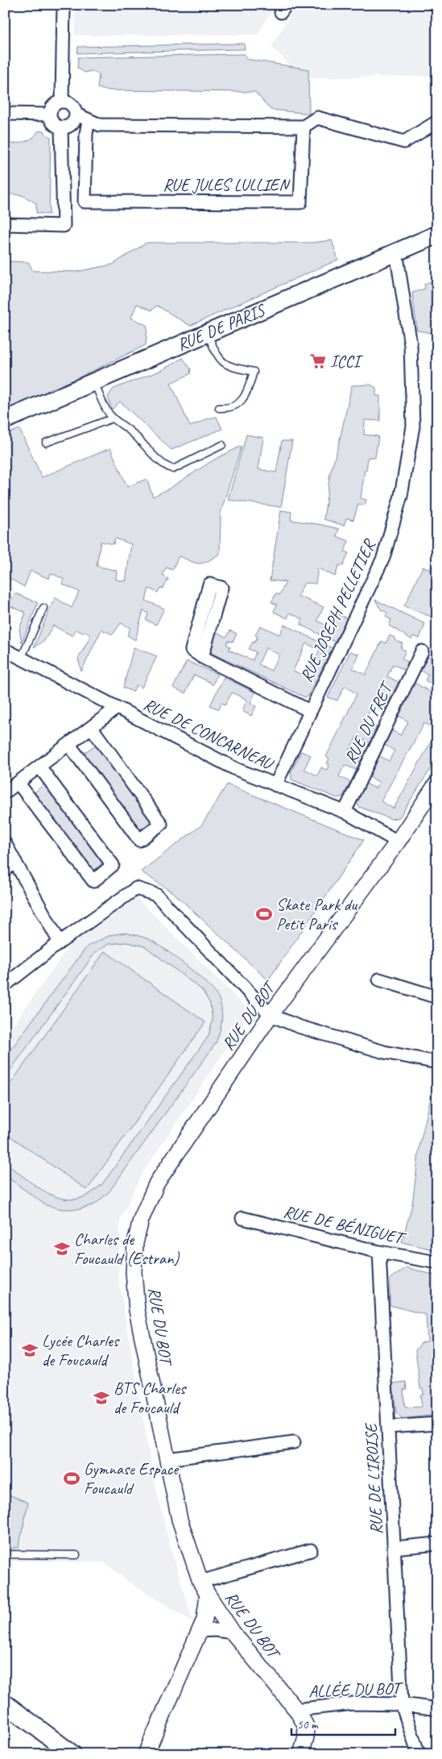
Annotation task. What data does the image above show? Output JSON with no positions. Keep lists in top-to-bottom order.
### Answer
{
  "streets": {
    "main road": ["RUE DE PARIS"],
    "street": [
      "RUE JULES LULLIEN",
      "RUE JOSEPH PELLETIER",
      "RUE DU FRET",
      "RUE DE CONCARNEAU",
      "RUE DU BOT",
      "RUE DE BÉNIGUET",
      "RUE DE L'IROISE",
      "ALLÉE DU BOT"
    ]
  },
  "crossings": [
    ["RUE DE PARIS", "RUE JOSEPH PELLETIER"],
    ["RUE JOSEPH PELLETIER", "RUE DE CONCARNEAU"],
    ["RUE DU FRET", "RUE DE CONCARNEAU"],
    ["RUE DE CONCARNEAU", "RUE DU BOT"],
    ["RUE DU BOT", "ALLÉE DU BOT"],
    ["RUE DE BÉNIGUET", "RUE DE L'IROISE"],
    ["RUE DE L'IROISE", "ALLÉE DU BOT"]
  ],
  "places": {
    "supermarket": ["ICCI"],
    "sports": ["Skate Park du Petit Paris", "Gymnase Espace Foucauld"],
    "school or university": ["Charles de Foucauld (Estran)", "Lycée Charles de Foucauld", "BTS Charles de Foucauld"]
  },
  "scale_bar": "50 m"
}
